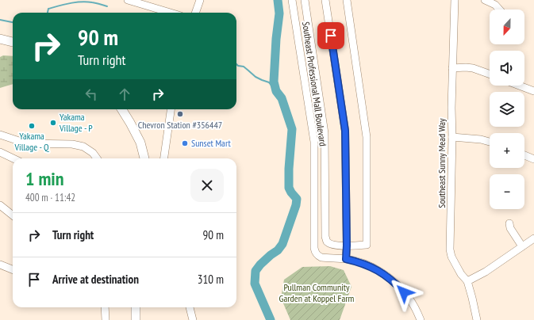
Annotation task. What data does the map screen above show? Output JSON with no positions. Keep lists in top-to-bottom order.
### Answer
{
  "streets": {
    "street": ["Southeast Professional Mall Boulevard", "Southeast Sunny Mead Way"]
  },
  "parks": ["Pullman Community Garden at Koppel Farm"],
  "places": [
    "Chevron Station #356447",
    "Yakama Village - P",
    "Yakama Village - Q",
    "Sunset Mart"
  ],
  "north": "bottom",
  "page": {
    "map_buttons": ["+", "−"],
    "turn": ["90 m", "Turn right"],
    "heading": ["1 min", "400 m · 11:42"],
    "list": [
      {
        "name": "Turn right",
        "value": "90 m"
      },
      {
        "name": "Arrive at destination",
        "value": "310 m"
      }
    ]
  }
}
